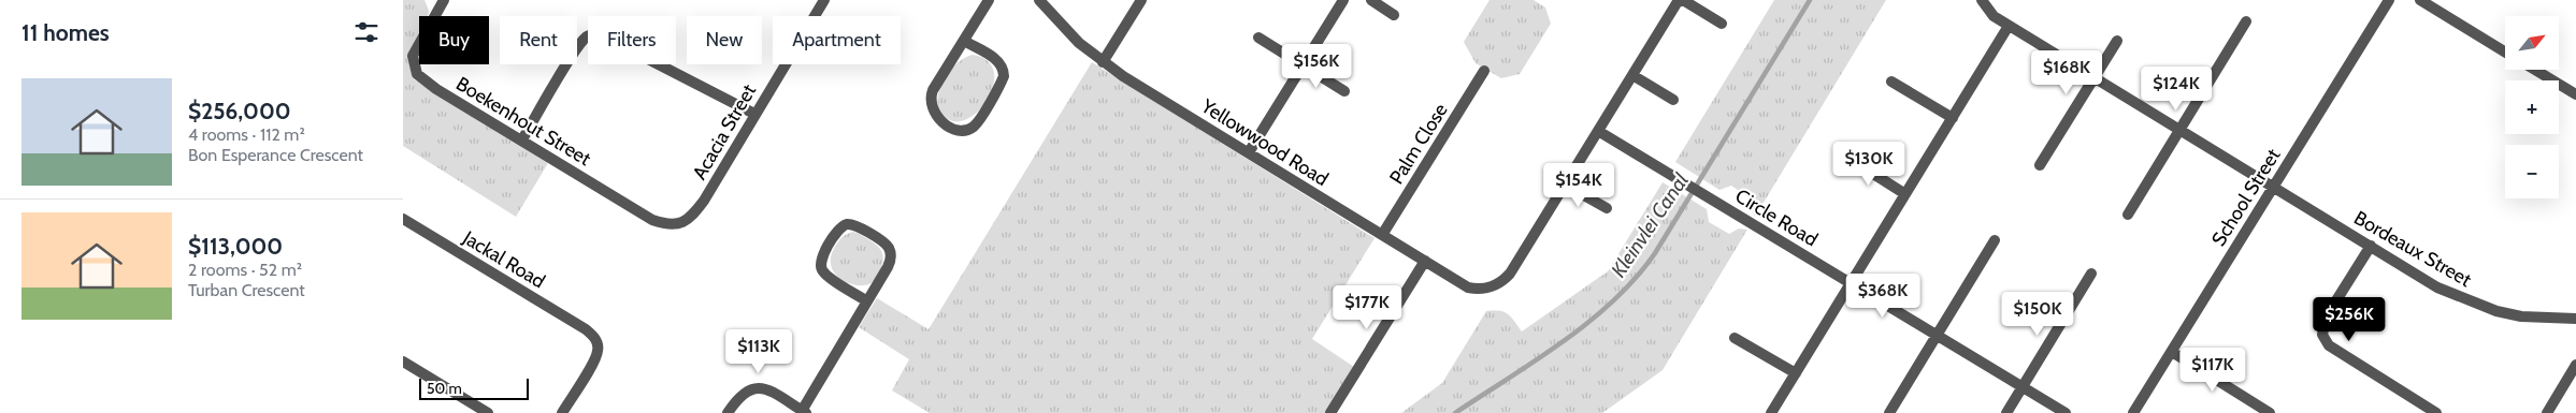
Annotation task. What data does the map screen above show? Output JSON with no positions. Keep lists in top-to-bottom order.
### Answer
{
  "streets": {
    "street": [
      "Boekenhout Street",
      "Acacia Street",
      "Yellowwood Road",
      "Palm Close",
      "School Street",
      "Circle Road",
      "Bordeaux Street",
      "Jackal Road"
    ]
  },
  "crossings": [
    ["Boekenhout Street", "Acacia Street"],
    ["Yellowwood Road", "Palm Close"],
    ["School Street", "Bordeaux Street"]
  ],
  "water": ["Kleinvlei Canal"],
  "scale_bar": "50 m",
  "north": "top right",
  "page": {
    "heading": "11 homes",
    "map_buttons": ["+", "−"],
    "chip": [
      "Buy",
      "Rent",
      "Filters",
      "New",
      "Apartment"
    ],
    "price": [
      "$156K",
      "$168K",
      "$124K",
      "$130K",
      "$154K",
      "$368K",
      "$177K",
      "$150K",
      "$256K",
      "$113K",
      "$117K"
    ],
    "list": [
      {
        "name": "$256,000",
        "note": "4 rooms · 112 m² · Bon Esperance Crescent"
      },
      {
        "name": "$113,000",
        "note": "2 rooms · 52 m² · Turban Crescent"
      }
    ],
    "scale": "50 m"
  }
}
